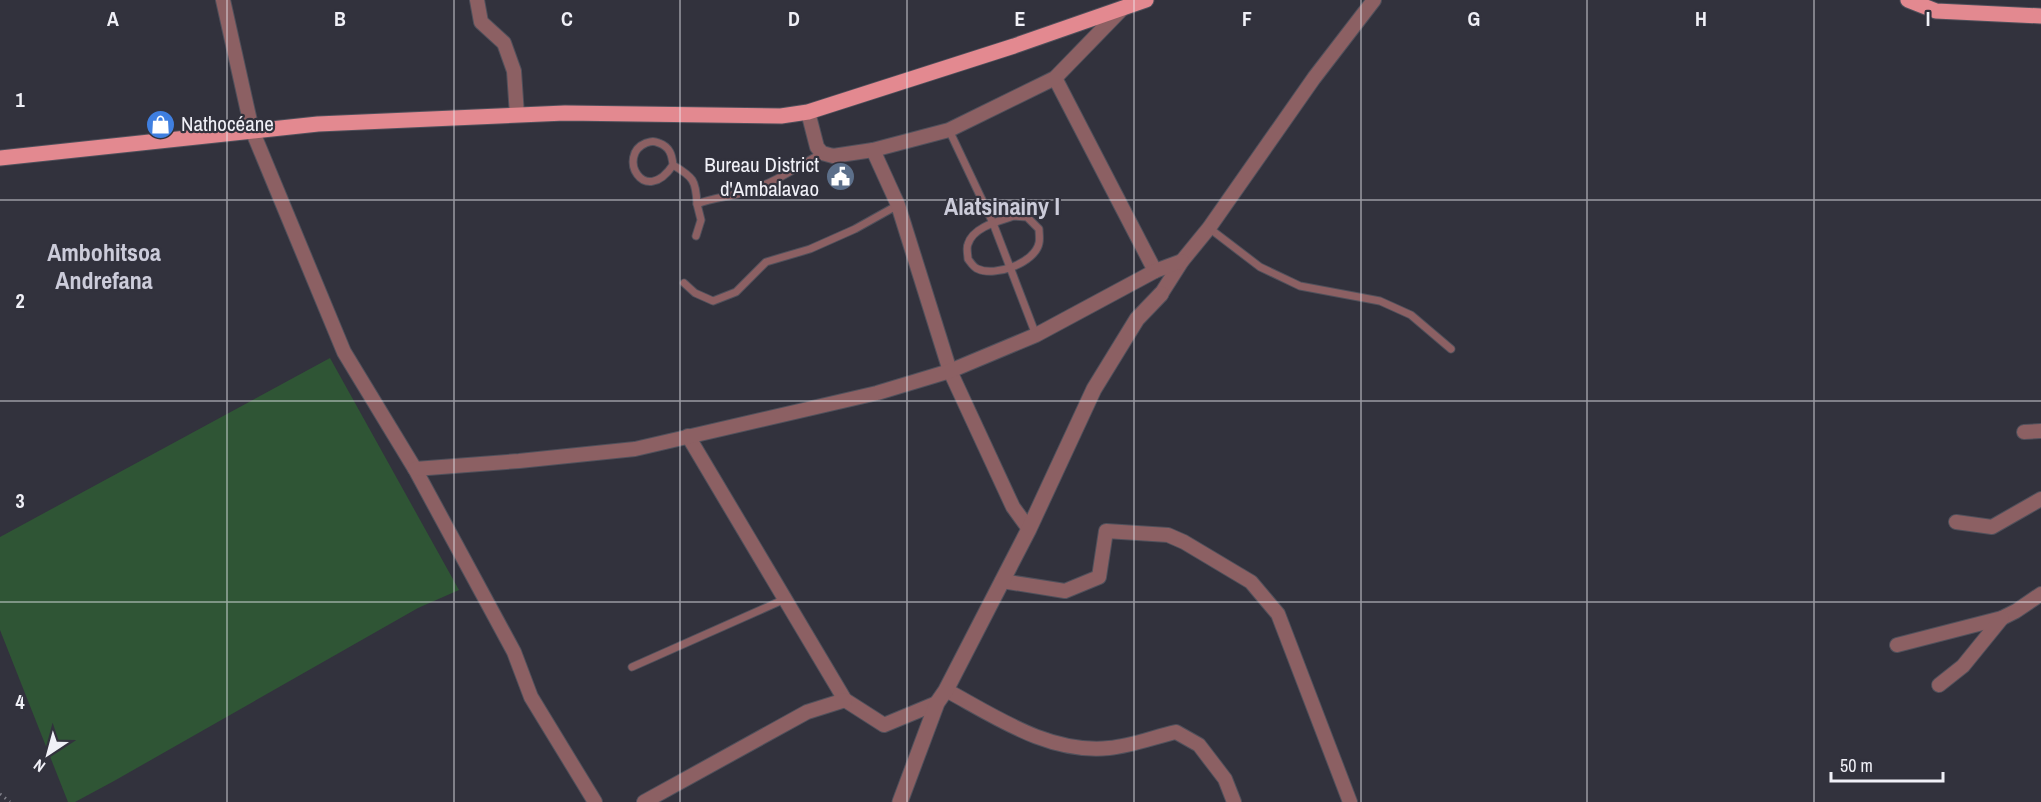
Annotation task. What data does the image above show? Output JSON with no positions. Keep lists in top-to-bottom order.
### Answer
{
  "districts": ["Alatsinainy I", "Ambohitsoa Andrefana"],
  "places": {
    "shop": ["Nathocéane"],
    "public building": ["Bureau District d'Ambalavao"]
  },
  "scale_bar": "50 m",
  "north": "bottom left",
  "grid": {
    "columns": [
      "A",
      "B",
      "C",
      "D",
      "E",
      "F",
      "G",
      "H",
      "I"
    ],
    "rows": [
      "1",
      "2",
      "3",
      "4"
    ]
  }
}
